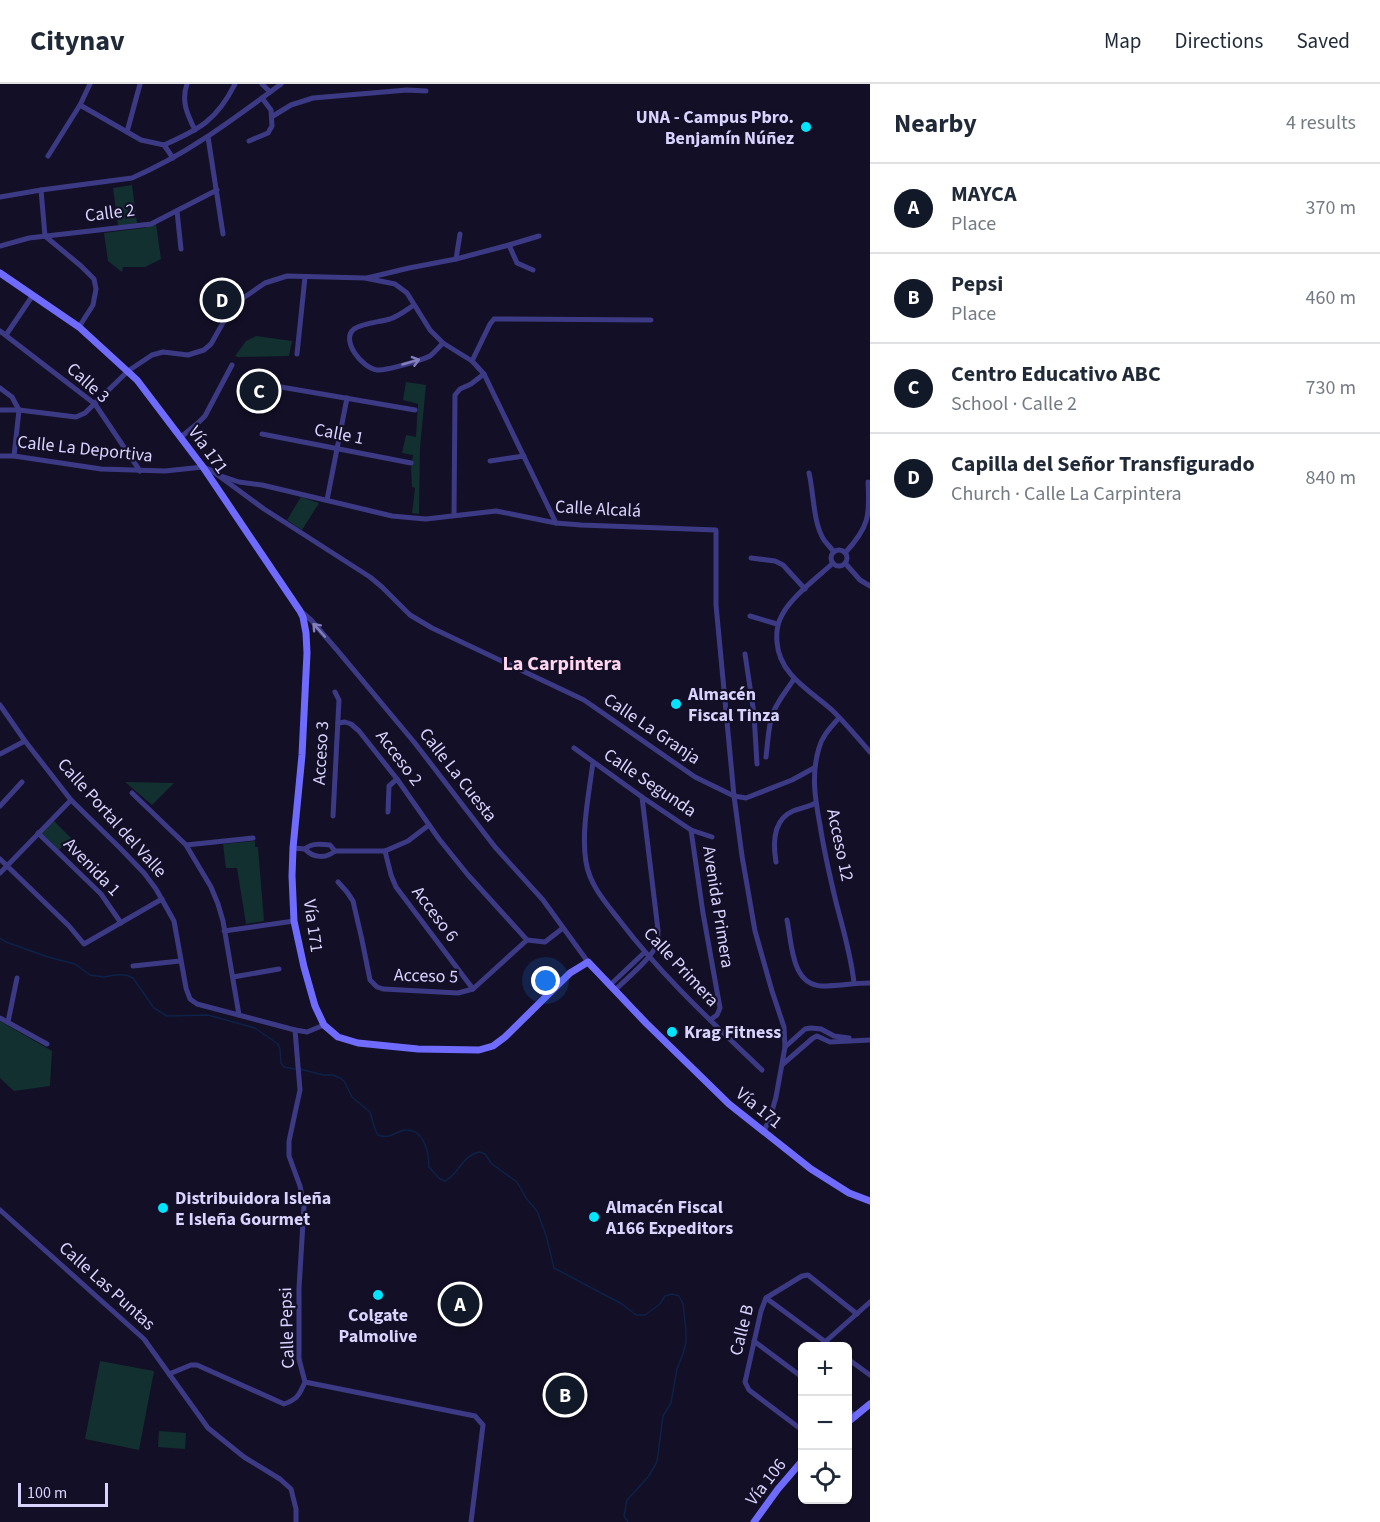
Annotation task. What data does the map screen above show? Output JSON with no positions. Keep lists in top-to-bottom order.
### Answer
{
  "streets": {
    "main road": ["Vía 171", "Vía 106"],
    "street": [
      "Calle 2",
      "Calle 3",
      "Calle 1",
      "Calle La Deportiva",
      "Calle Alcalá",
      "Calle La Granja",
      "Acceso 3",
      "Acceso 2",
      "Calle La Cuesta",
      "Calle Segunda",
      "Calle Portal del Valle",
      "Acceso 12",
      "Avenida 1",
      "Avenida Primera",
      "Acceso 6",
      "Calle Primera",
      "Acceso 5",
      "Calle Las Puntas",
      "Calle Pepsi",
      "Calle B"
    ]
  },
  "crossings": [
    ["Calle 3", "Calle La Deportiva"],
    ["Calle La Deportiva", "Vía 171"],
    ["Calle La Deportiva", "Calle La Granja"],
    ["Vía 171", "Calle La Granja"],
    ["Vía 171", "Calle La Cuesta"],
    ["Vía 171", "Calle Portal del Valle"],
    ["Calle Alcalá", "Calle La Granja"],
    ["Acceso 3", "Acceso 2"],
    ["Calle Segunda", "Avenida Primera"],
    ["Calle Segunda", "Calle Primera"],
    ["Calle Portal del Valle", "Calle Pepsi"],
    ["Avenida Primera", "Calle Primera"],
    ["Acceso 6", "Acceso 5"]
  ],
  "districts": ["La Carpintera"],
  "places": [
    "UNA - Campus Pbro. Benjamín Núñez",
    "Almacén Fiscal Tinza",
    "Krag Fitness",
    "Distribuidora Isleña E Isleña Gourmet",
    "Almacén Fiscal A166 Expeditors",
    "Colgate Palmolive"
  ],
  "scale_bar": "100 m",
  "page": {
    "header": "Citynav",
    "nav": ["Map", "Directions", "Saved"],
    "heading": ["Nearby", "4 results"],
    "list": [
      {
        "mark": "A",
        "name": "MAYCA",
        "note": "Place",
        "value": "370 m"
      },
      {
        "mark": "B",
        "name": "Pepsi",
        "note": "Place",
        "value": "460 m"
      },
      {
        "mark": "C",
        "name": "Centro Educativo ABC",
        "note": "School · Calle 2",
        "value": "730 m"
      },
      {
        "mark": "D",
        "name": "Capilla del Señor Transfigurado",
        "note": "Church · Calle La Carpintera",
        "value": "840 m"
      }
    ],
    "pins": [
      "D",
      "C",
      "A",
      "B"
    ],
    "map_buttons": ["+", "−"],
    "scale": "100 m"
  }
}
